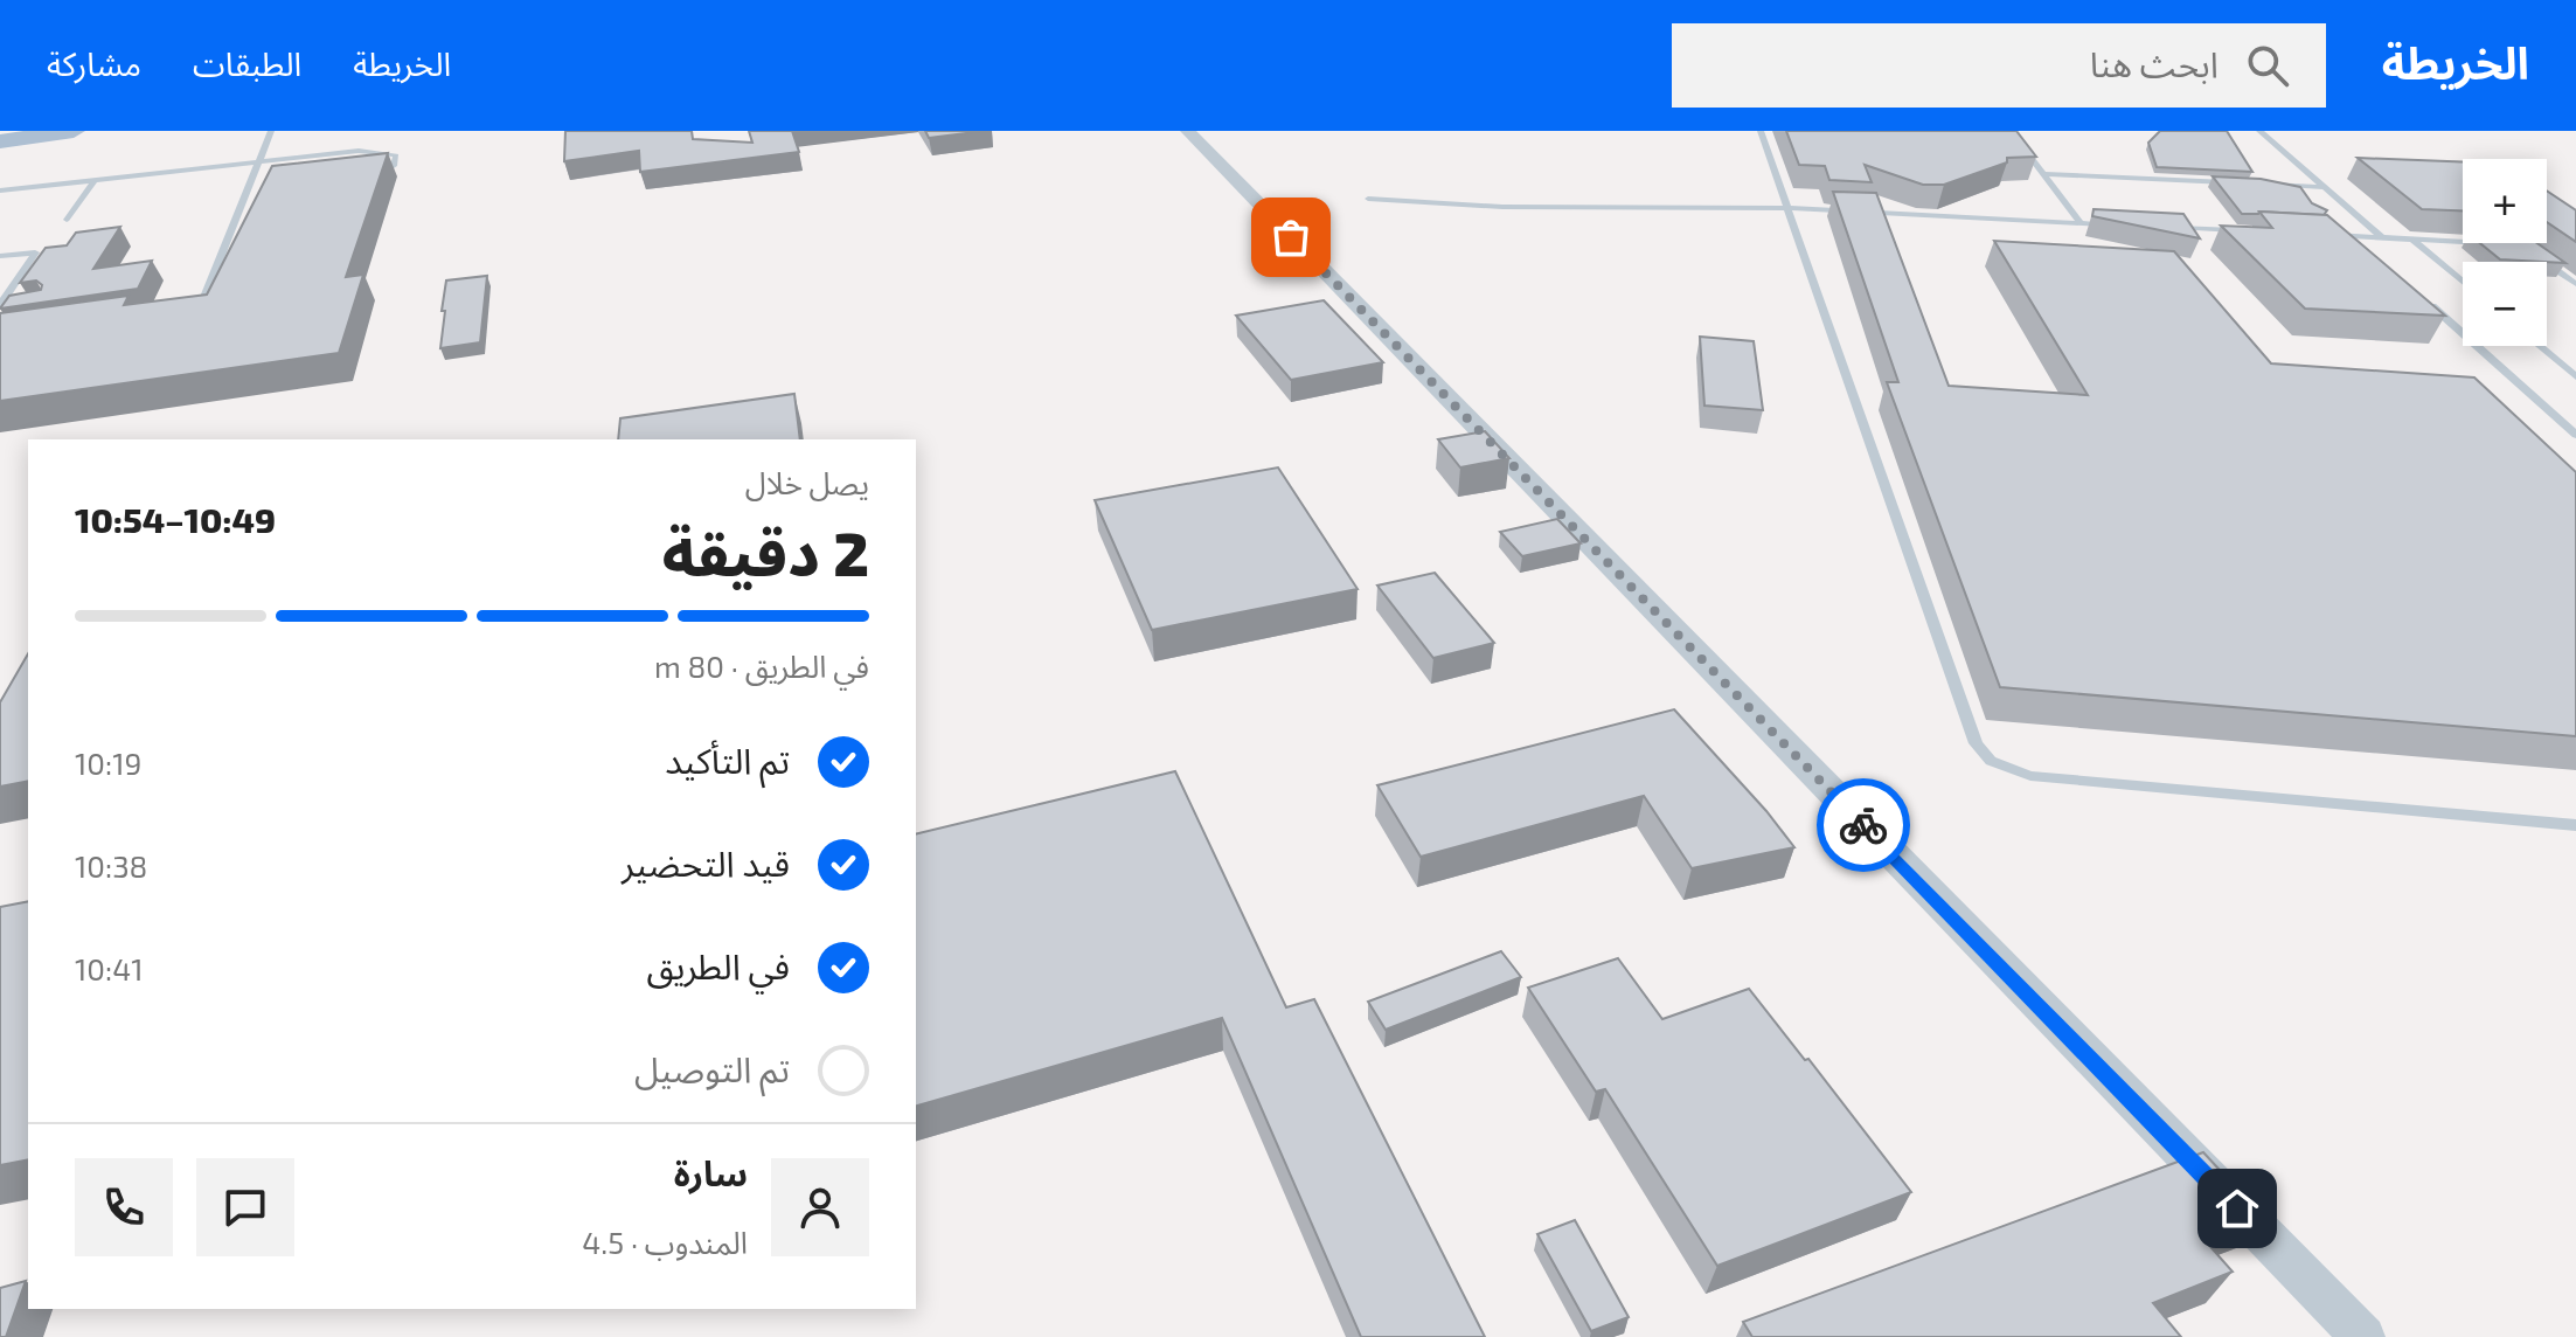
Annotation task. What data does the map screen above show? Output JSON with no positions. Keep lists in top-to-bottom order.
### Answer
{
  "page": {
    "header": "الخريطة",
    "search": "ابحث هنا",
    "nav": ["الخريطة", "الطبقات", "مشاركة"],
    "map_buttons": ["+", "−"],
    "heading": ["2 دقيقة", "يصل خلال", "10:49–10:54"],
    "panel": ["سارة", "المندوب · 4.5"],
    "bar": "في الطريق · 80 m",
    "list": [
      ["تم التأكيد", "10:19"],
      ["قيد التحضير", "10:38"],
      ["في الطريق", "10:41"],
      "تم التوصيل"
    ]
  }
}
